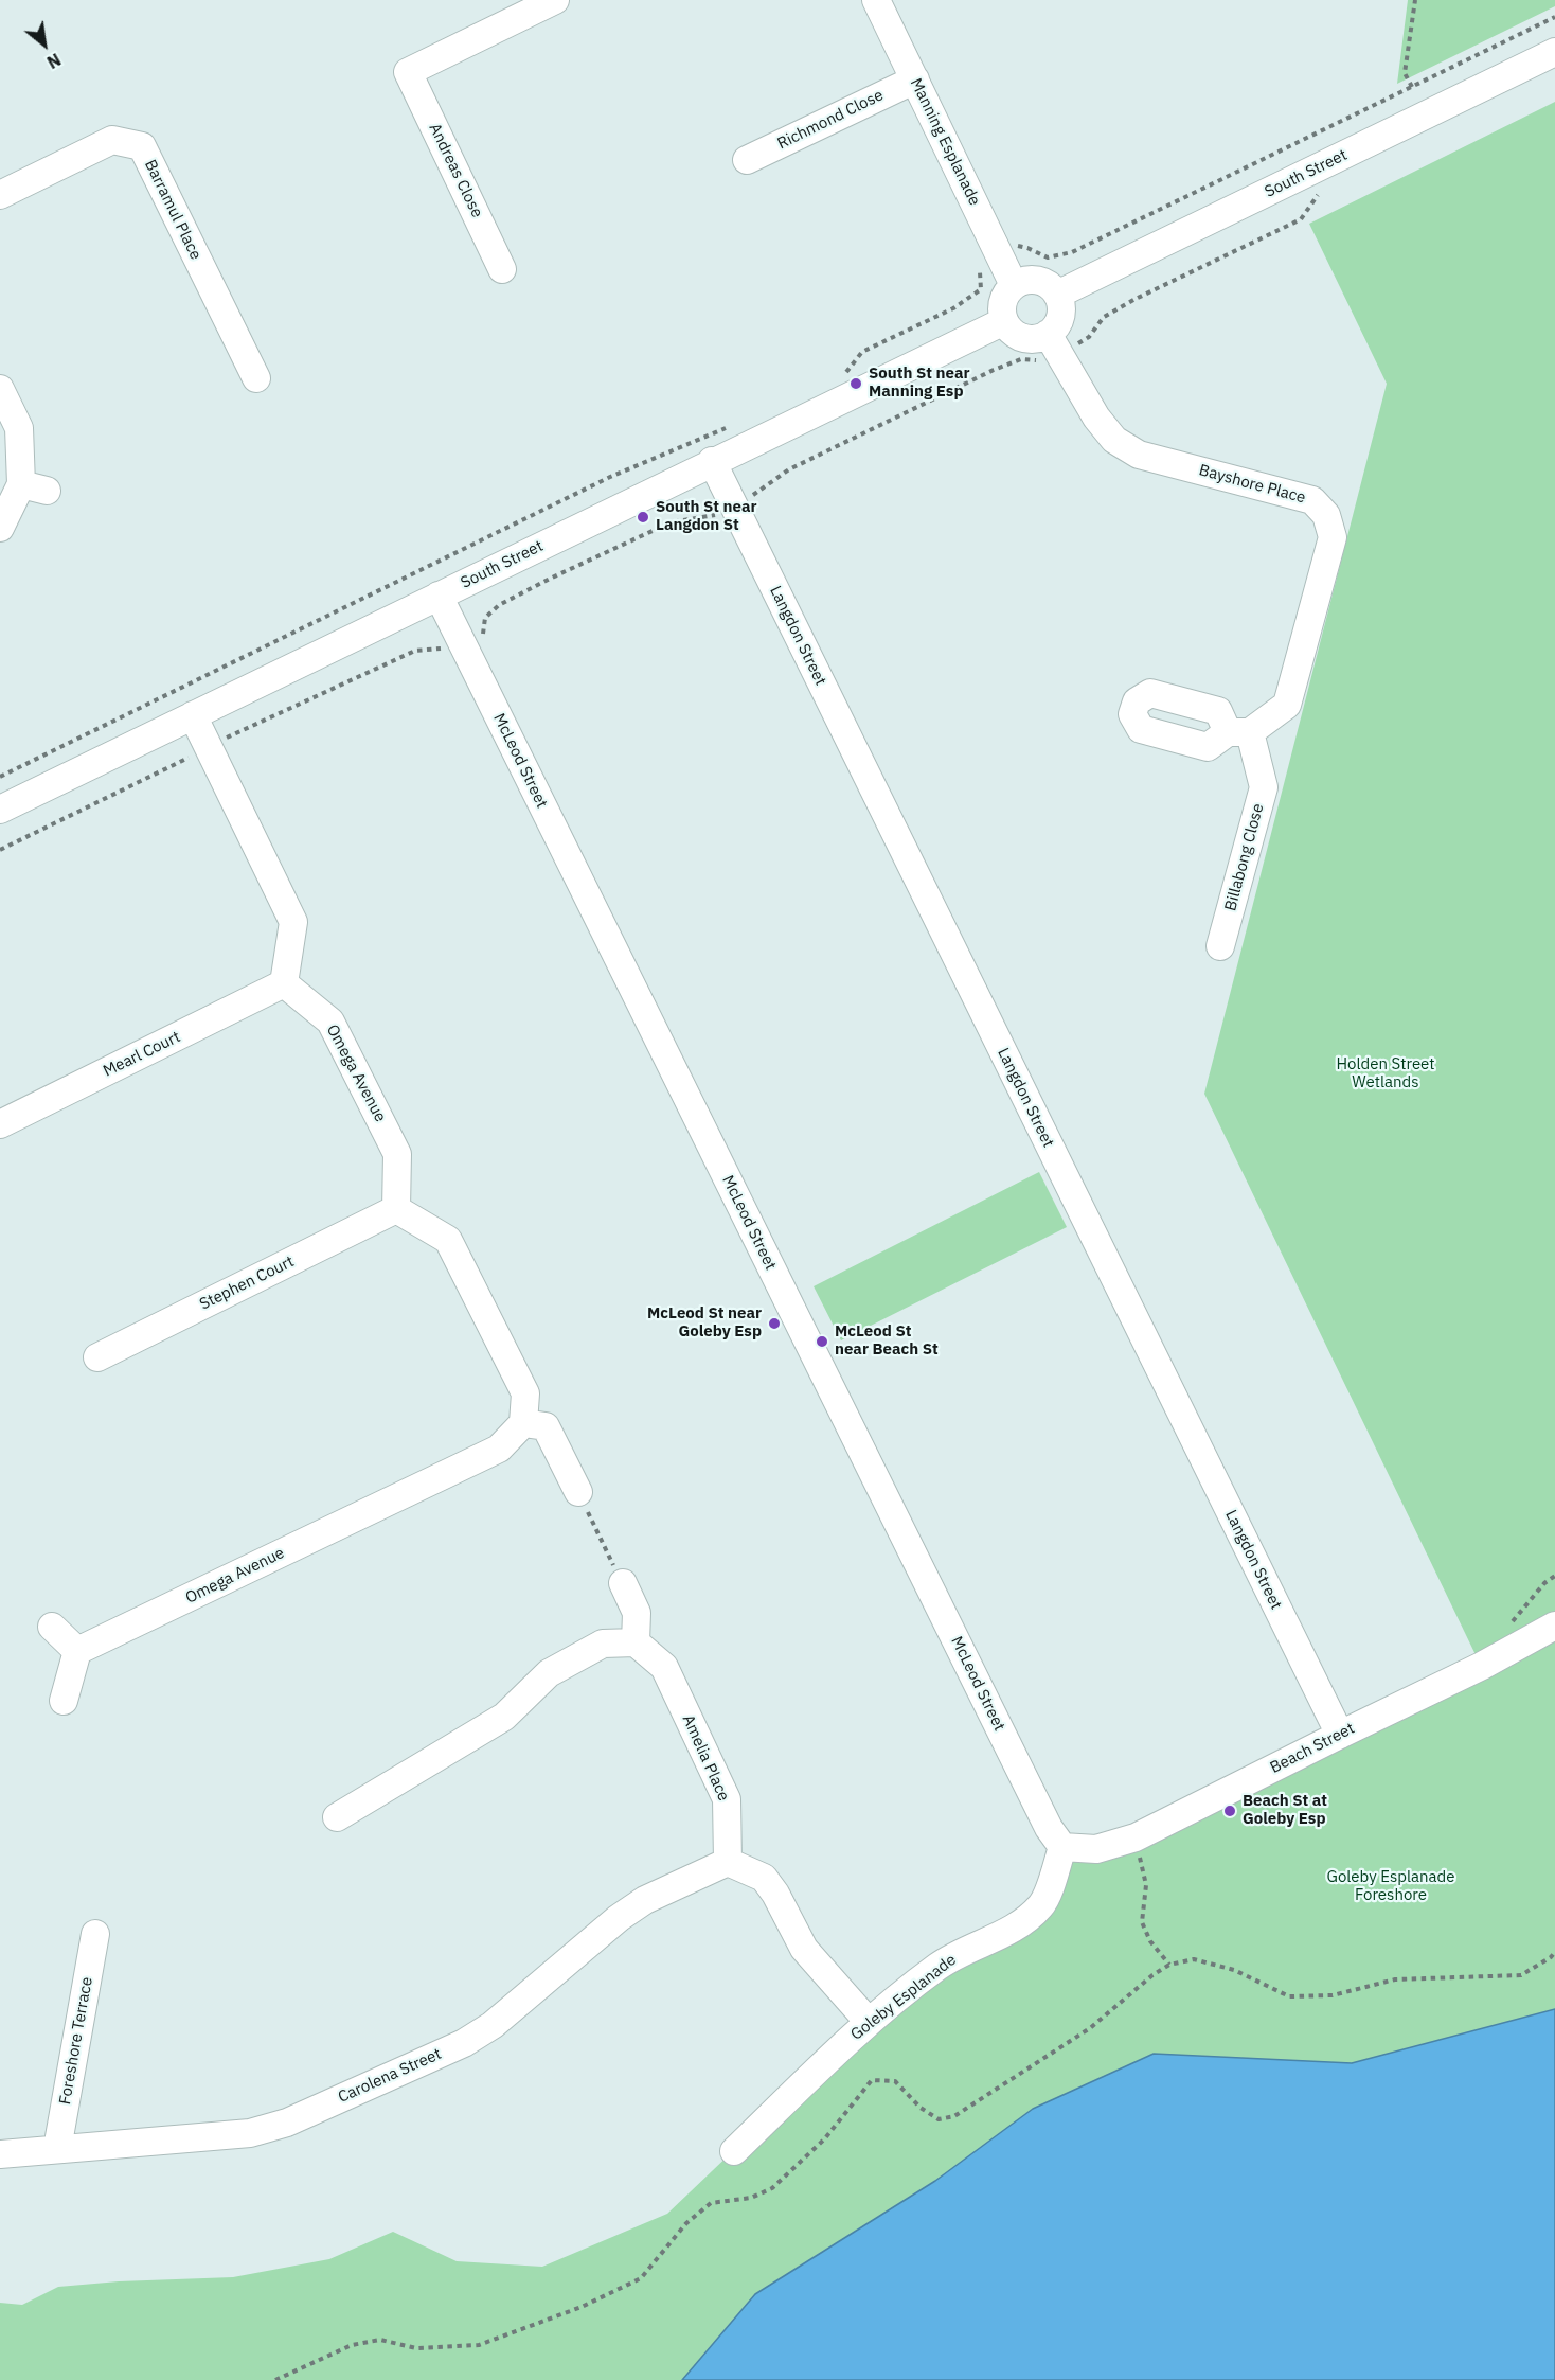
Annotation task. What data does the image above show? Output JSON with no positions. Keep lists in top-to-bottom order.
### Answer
{
  "streets": {
    "street": [
      "Richmond Close",
      "Manning Esplanade",
      "Andreas Close",
      "South Street",
      "Barramul Place",
      "Bayshore Place",
      "Langdon Street",
      "McLeod Street",
      "Billabong Close",
      "Mearl Court",
      "Omega Avenue",
      "Stephen Court",
      "Beach Street",
      "Amelia Place",
      "Goleby Esplanade",
      "Foreshore Terrace",
      "Carolena Street"
    ]
  },
  "crossings": [
    ["Richmond Close", "Manning Esplanade"],
    ["Manning Esplanade", "South Street"],
    ["Manning Esplanade", "Bayshore Place"],
    ["South Street", "Bayshore Place"],
    ["South Street", "Langdon Street"],
    ["South Street", "McLeod Street"],
    ["Bayshore Place", "Billabong Close"],
    ["Langdon Street", "Beach Street"],
    ["McLeod Street", "Beach Street"],
    ["McLeod Street", "Goleby Esplanade"],
    ["Mearl Court", "Omega Avenue"],
    ["Omega Avenue", "Stephen Court"],
    ["Beach Street", "Goleby Esplanade"],
    ["Amelia Place", "Carolena Street"],
    ["Foreshore Terrace", "Carolena Street"]
  ],
  "parks": ["Holden Street Wetlands", "Goleby Esplanade Foreshore"],
  "places": [
    "South St near Manning Esp",
    "South St near Langdon St",
    "McLeod St near Goleby Esp",
    "McLeod St near Beach St",
    "Beach St at Goleby Esp"
  ],
  "north": "bottom right"
}
